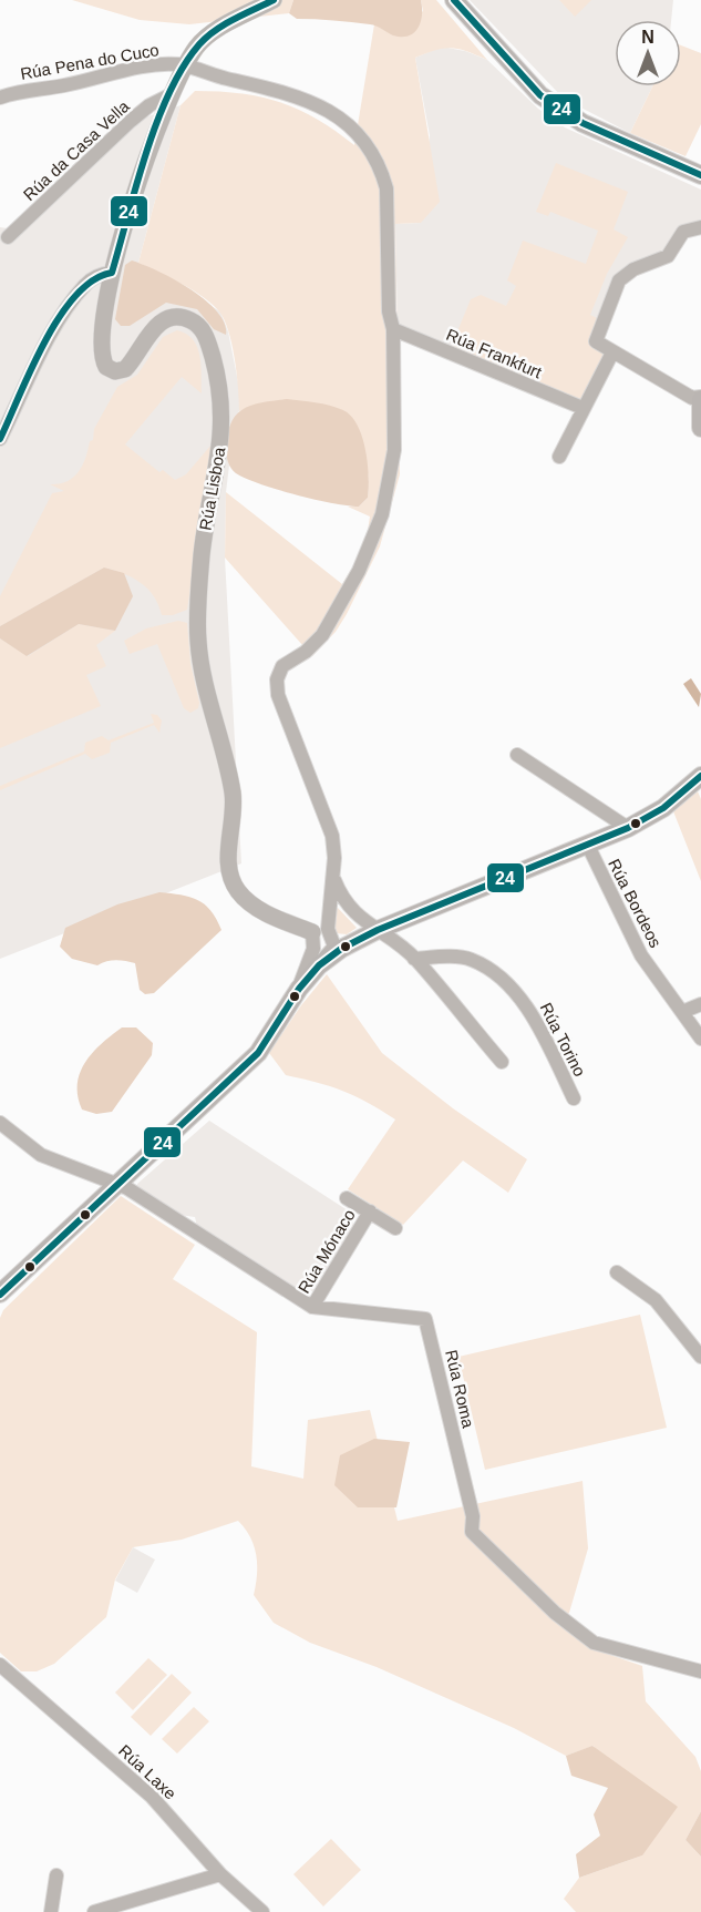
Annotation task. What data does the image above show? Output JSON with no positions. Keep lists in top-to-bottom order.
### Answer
{
  "streets": {
    "street": [
      "Rúa Pena do Cuco",
      "Rúa da Casa Vella",
      "Rúa Frankfurt",
      "Rúa Lisboa",
      "Rúa Bordeos",
      "Rúa Torino",
      "Rúa Mónaco",
      "Rúa Roma",
      "Rúa Laxe"
    ]
  },
  "crossings": [
    ["Rúa Pena do Cuco", "Rúa Lisboa"],
    ["Rúa da Casa Vella", "Rúa Lisboa"],
    ["Rúa Mónaco", "Rúa Roma"]
  ],
  "lines": ["transit line 24"],
  "north": "top"
}
